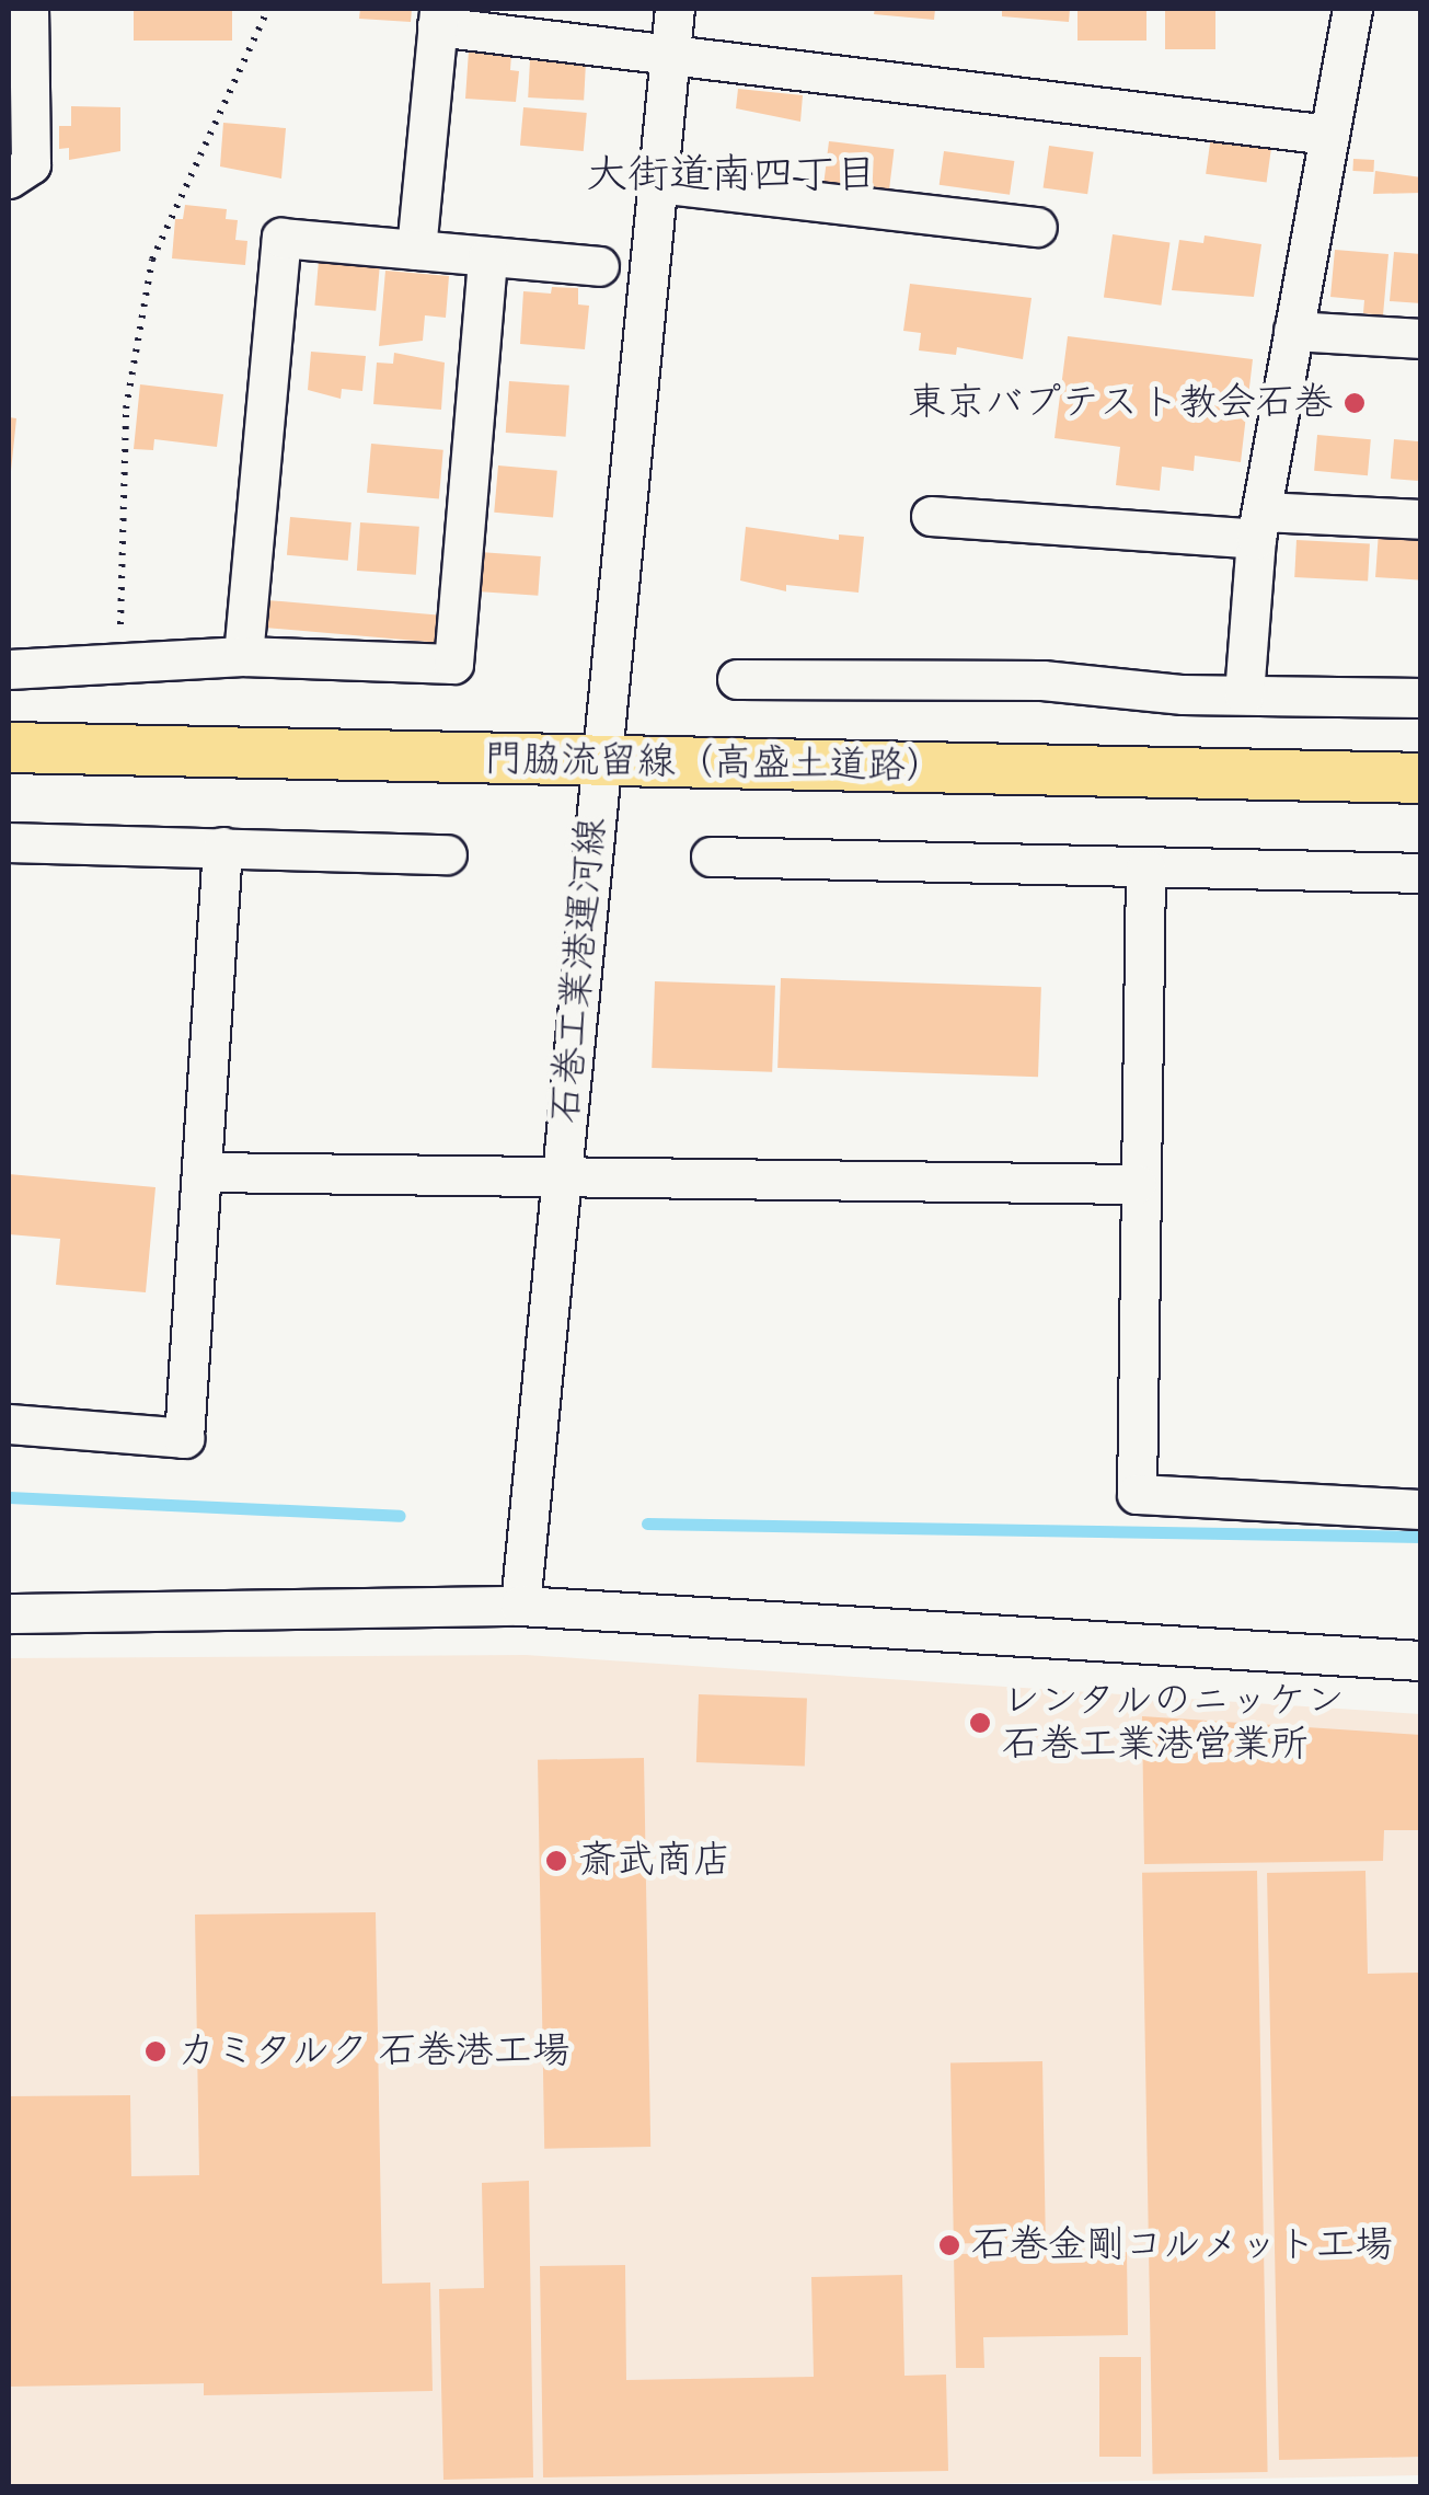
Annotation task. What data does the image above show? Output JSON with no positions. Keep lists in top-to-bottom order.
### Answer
{
  "streets": {
    "main road": ["門脇流留線（高盛土道路）"],
    "street": ["石巻工業港運河線"]
  },
  "crossings": [
    ["門脇流留線（高盛土道路）", "石巻工業港運河線"]
  ],
  "districts": ["大街道南四丁目"],
  "places": [
    "東京バプテスト教会石巻",
    "レンタルのニッケン 石巻工業港営業所",
    "斎武商店",
    "カミタルク 石巻港工場",
    "石巻金剛コルメット工場"
  ]
}
